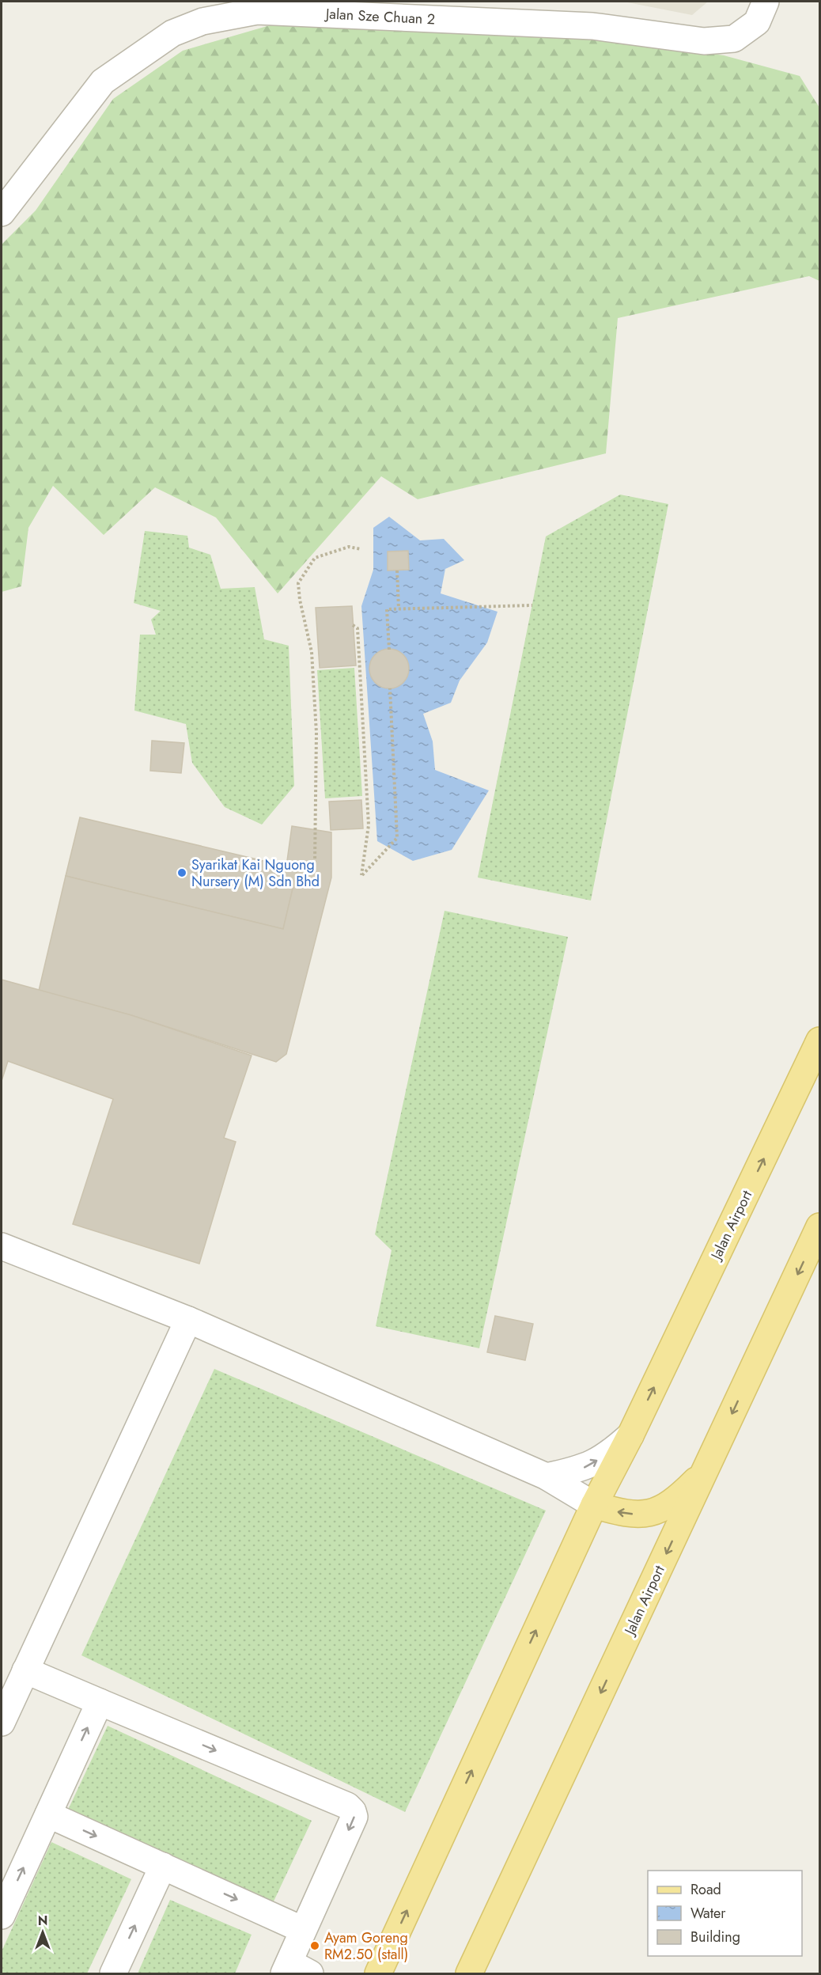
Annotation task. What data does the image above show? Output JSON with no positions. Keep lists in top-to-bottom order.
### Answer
{
  "streets": {
    "main road": ["Jalan Airport"],
    "street": ["Jalan Sze Chuan 2"]
  },
  "places": ["Syarikat Kai Nguong Nursery (M) Sdn Bhd", "Ayam Goreng RM2.50 (stall)"],
  "legend": ["Road", "Water", "Building"],
  "north": "top"
}
